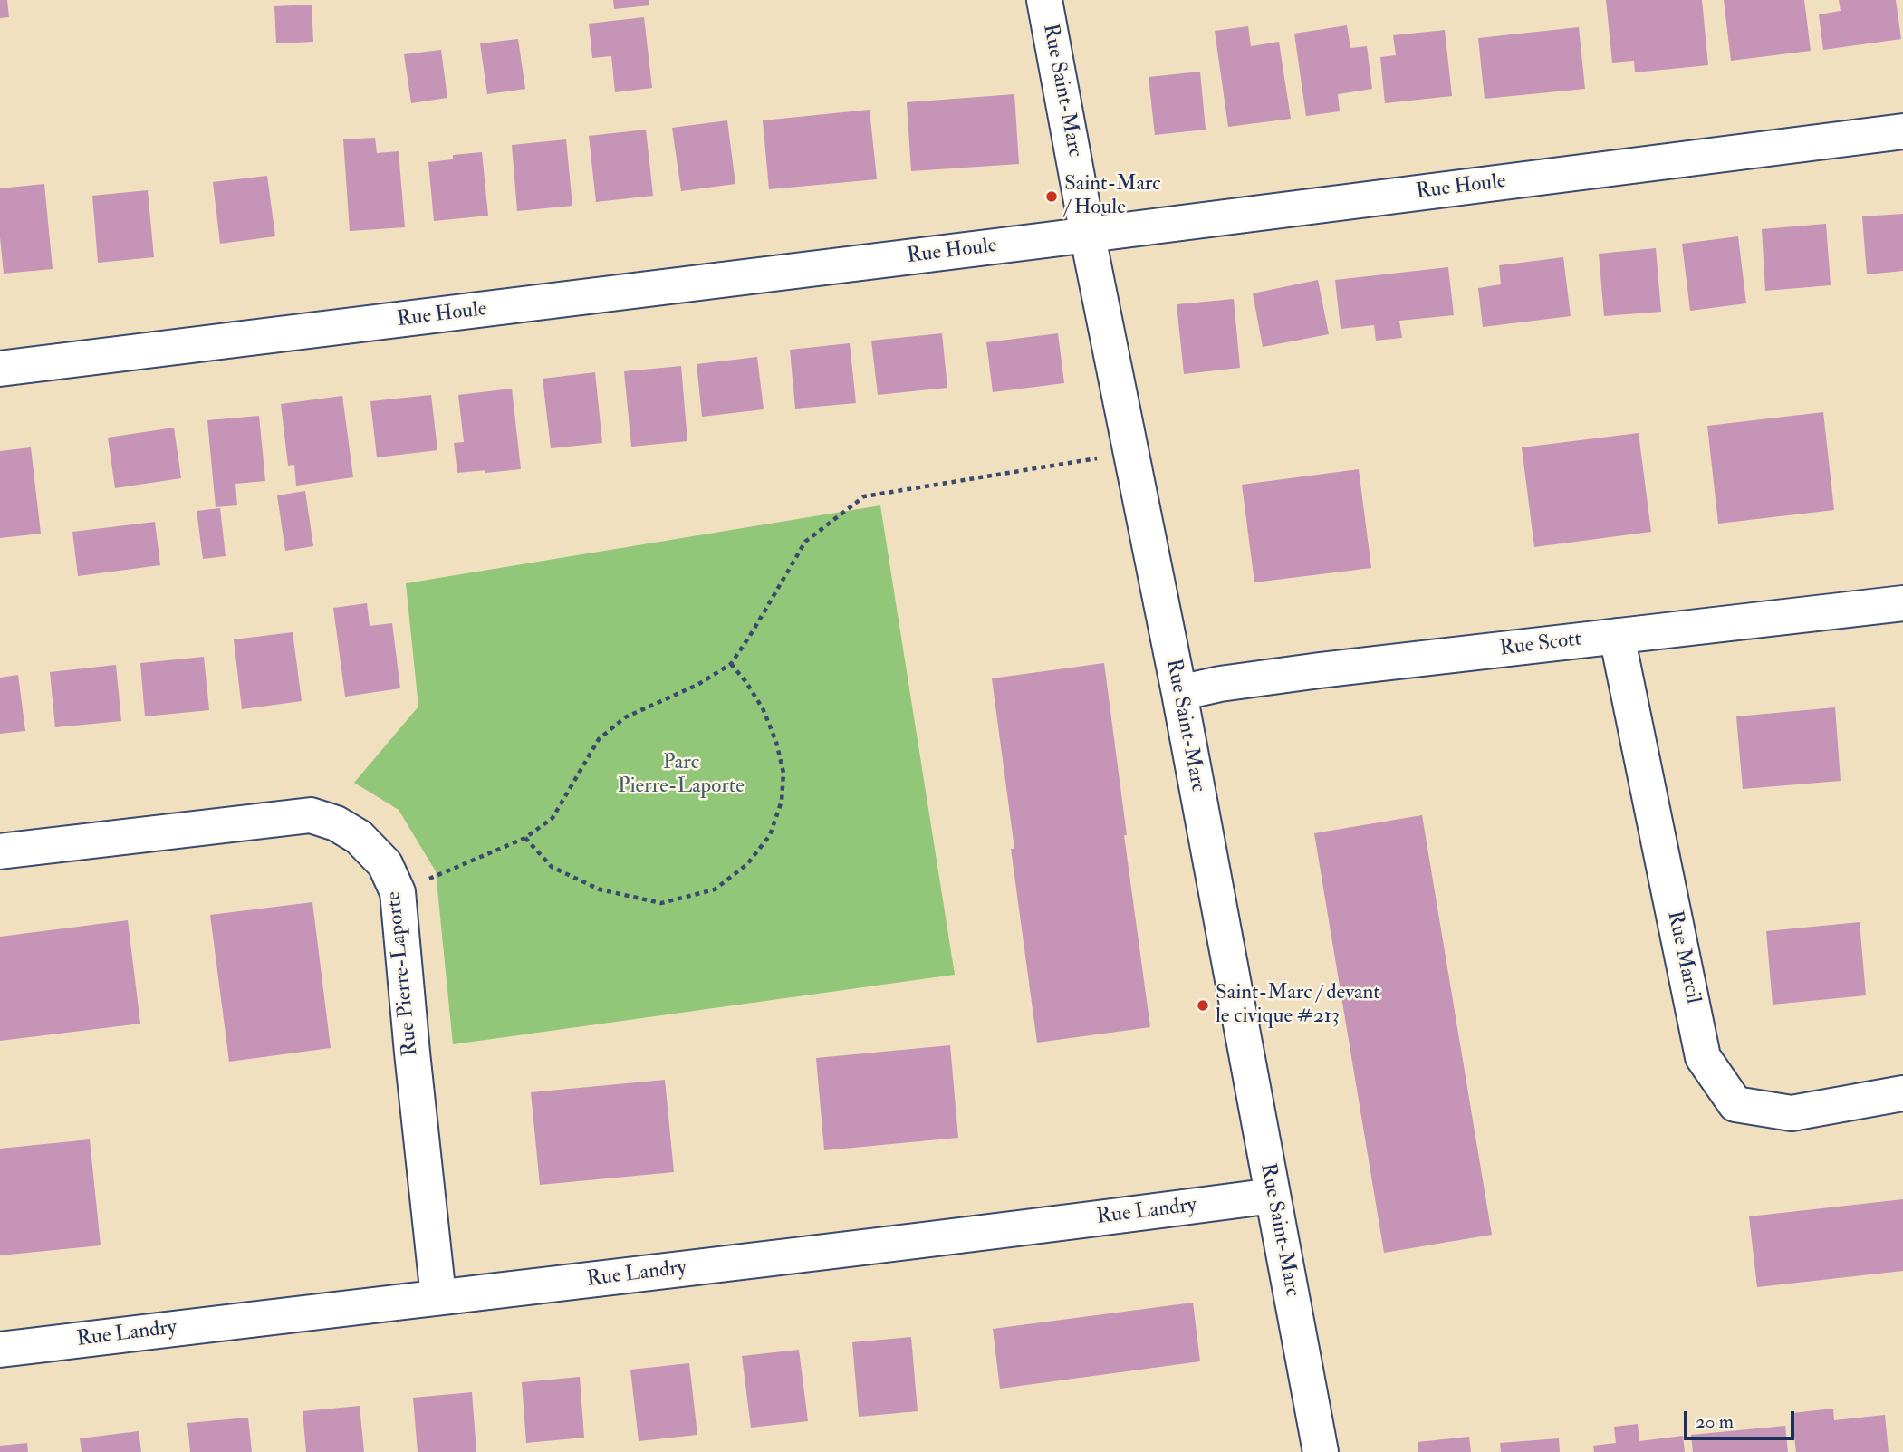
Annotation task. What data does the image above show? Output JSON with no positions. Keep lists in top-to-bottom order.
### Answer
{
  "streets": {
    "street": [
      "Rue Saint-Marc",
      "Rue Houle",
      "Rue Scott",
      "Rue Marcil",
      "Rue Pierre-Laporte",
      "Rue Landry"
    ]
  },
  "crossings": [
    ["Rue Saint-Marc", "Rue Houle"],
    ["Rue Saint-Marc", "Rue Scott"],
    ["Rue Saint-Marc", "Rue Landry"],
    ["Rue Scott", "Rue Marcil"],
    ["Rue Pierre-Laporte", "Rue Landry"]
  ],
  "parks": ["Parc Pierre-Laporte"],
  "places": ["Saint-Marc / Houle", "Saint-Marc / devant le civique #213"],
  "scale_bar": "20 m"
}
